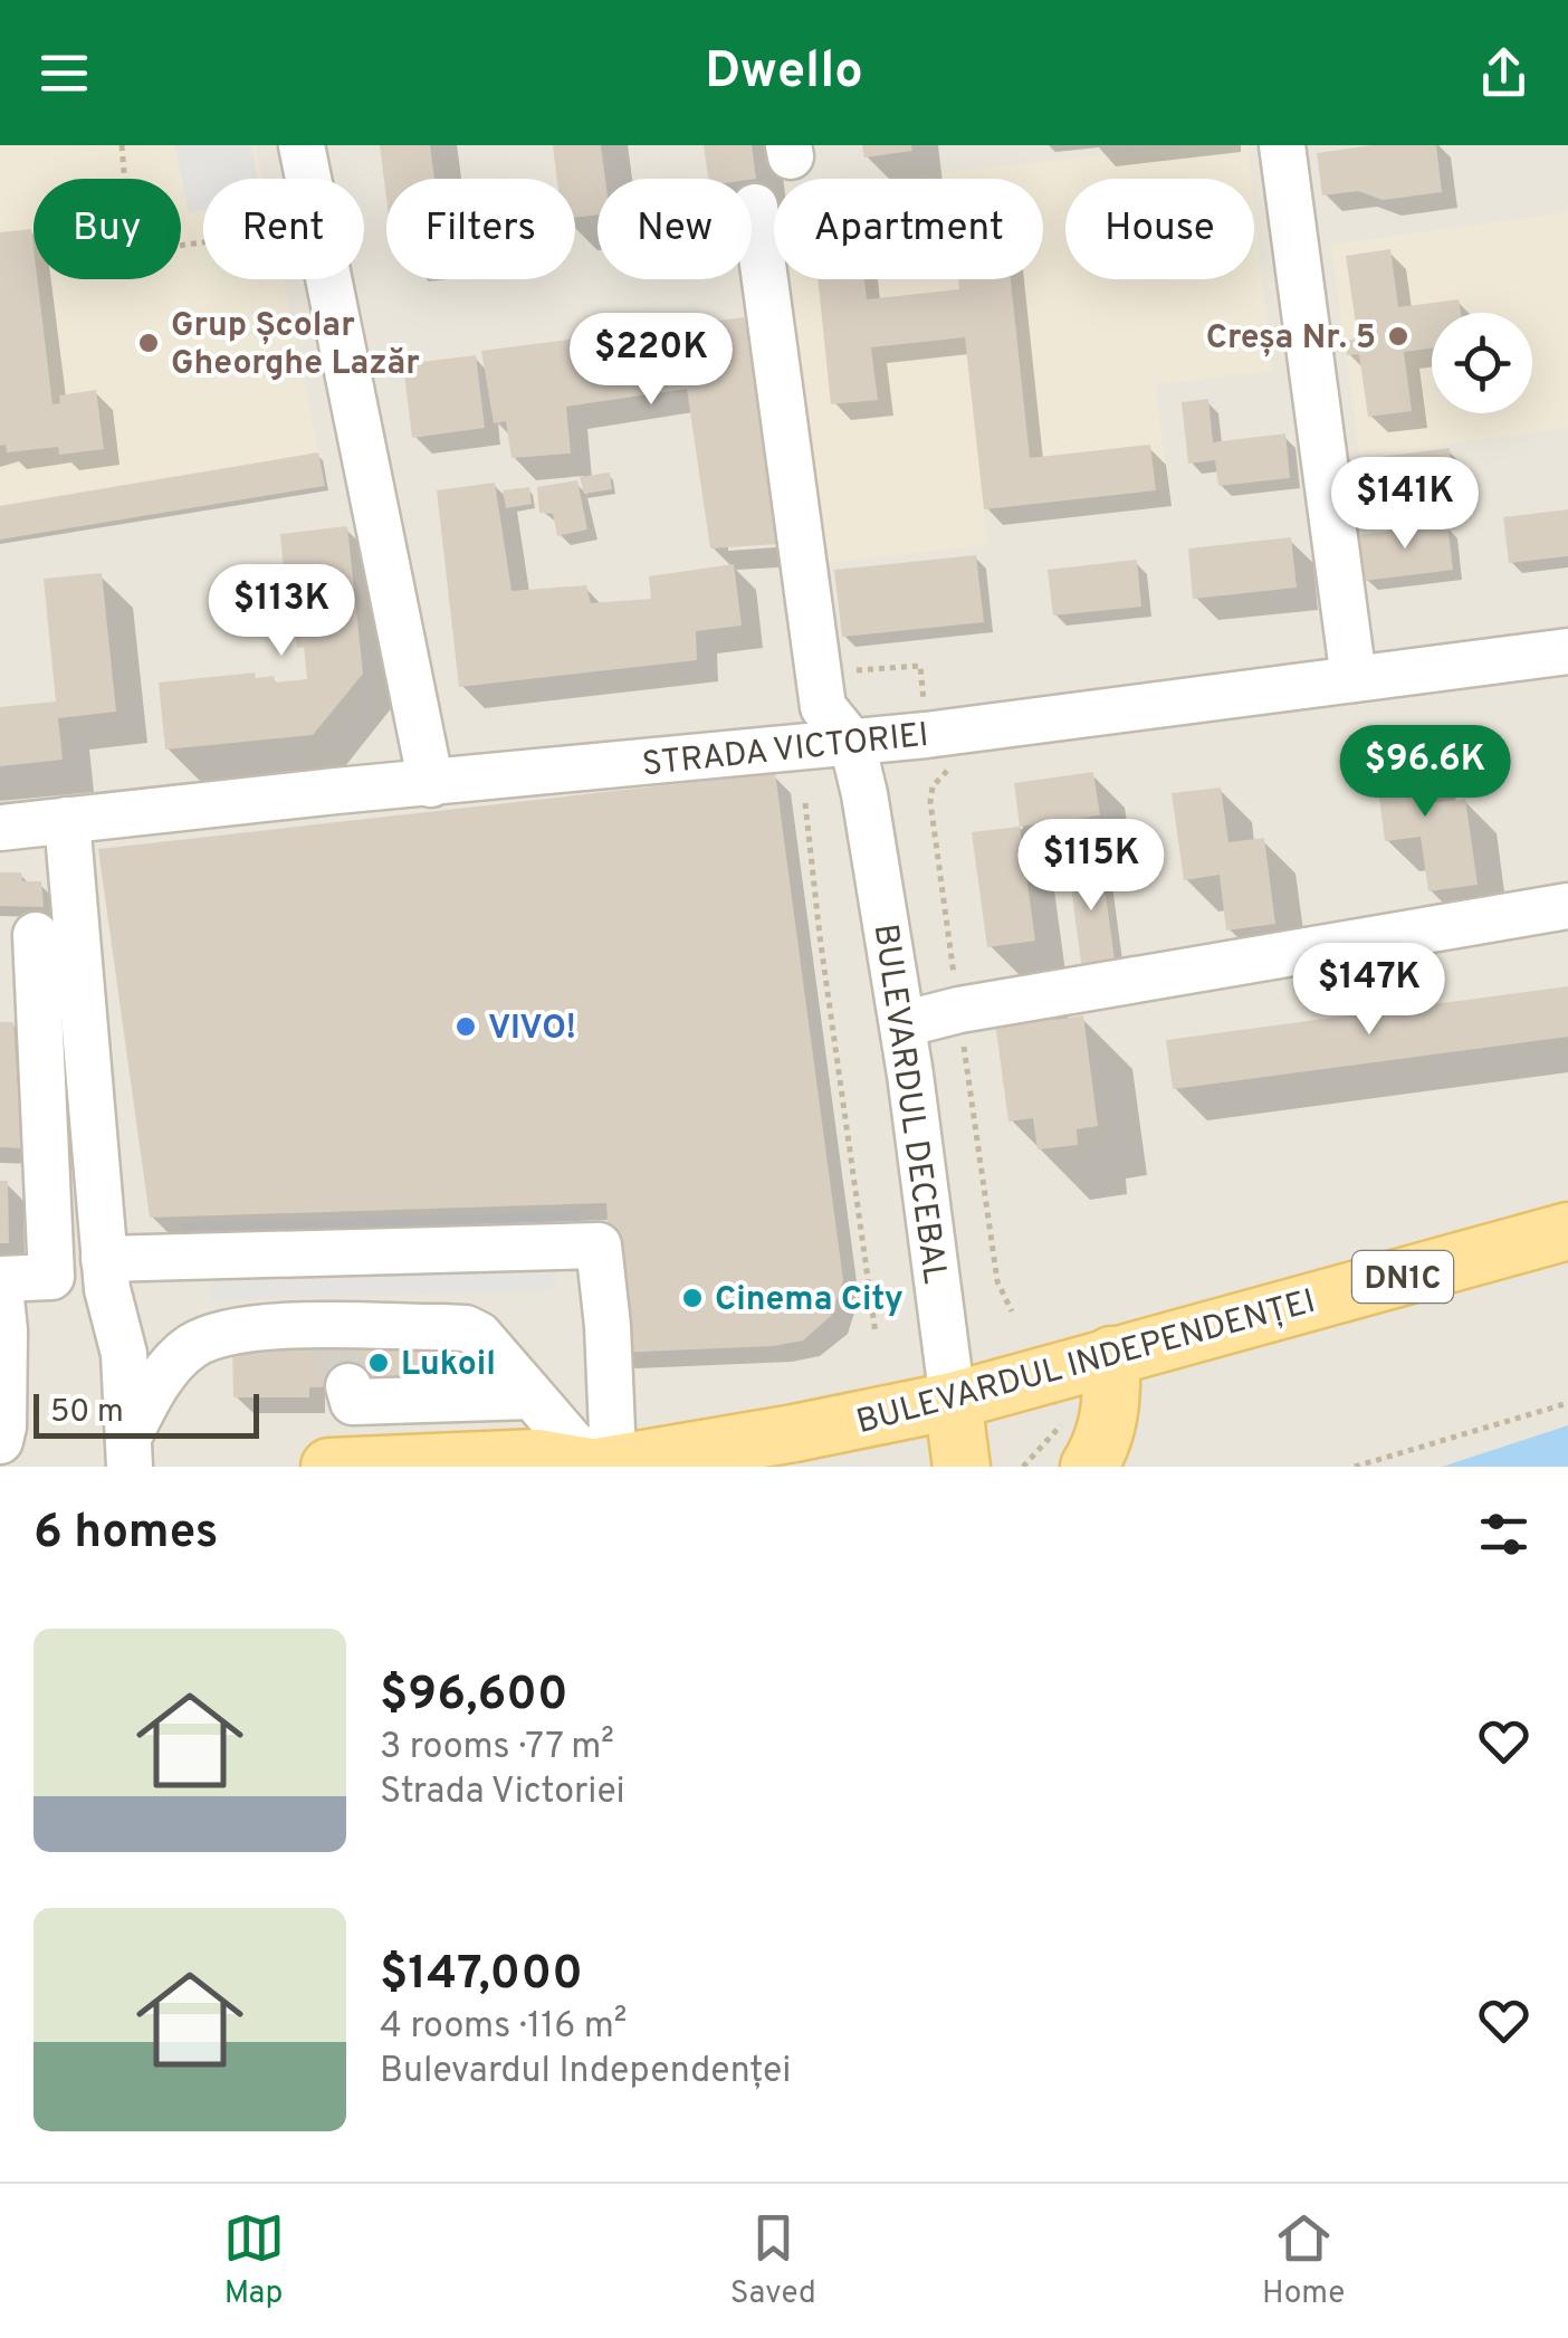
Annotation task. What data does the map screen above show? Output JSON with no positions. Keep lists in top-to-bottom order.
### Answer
{
  "streets": {
    "main road": ["BULEVARDUL DECEBAL", "DN1C", "BULEVARDUL INDEPENDENȚEI"],
    "street": ["STRADA VICTORIEI"]
  },
  "crossings": [
    ["STRADA VICTORIEI", "BULEVARDUL DECEBAL"],
    ["BULEVARDUL DECEBAL", "BULEVARDUL INDEPENDENȚEI"]
  ],
  "places": [
    "Creșa Nr. 5",
    "Grup Școlar Gheorghe Lazăr",
    "VIVO!",
    "Cinema City",
    "Lukoil"
  ],
  "scale_bar": "50 m",
  "page": {
    "header": "Dwello",
    "chip": [
      "Buy",
      "Rent",
      "Filters",
      "New",
      "Apartment",
      "House"
    ],
    "price": [
      "$220K",
      "$141K",
      "$113K",
      "$96.6K",
      "$115K",
      "$147K"
    ],
    "scale": "50 m",
    "heading": "6 homes",
    "list": [
      {
        "name": "$96,600",
        "note": "3 rooms · 77 m² · Strada Victoriei"
      },
      {
        "name": "$147,000",
        "note": "4 rooms · 116 m² · Bulevardul Independenței"
      }
    ],
    "tabs": ["Map", "Saved", "Home"]
  }
}
